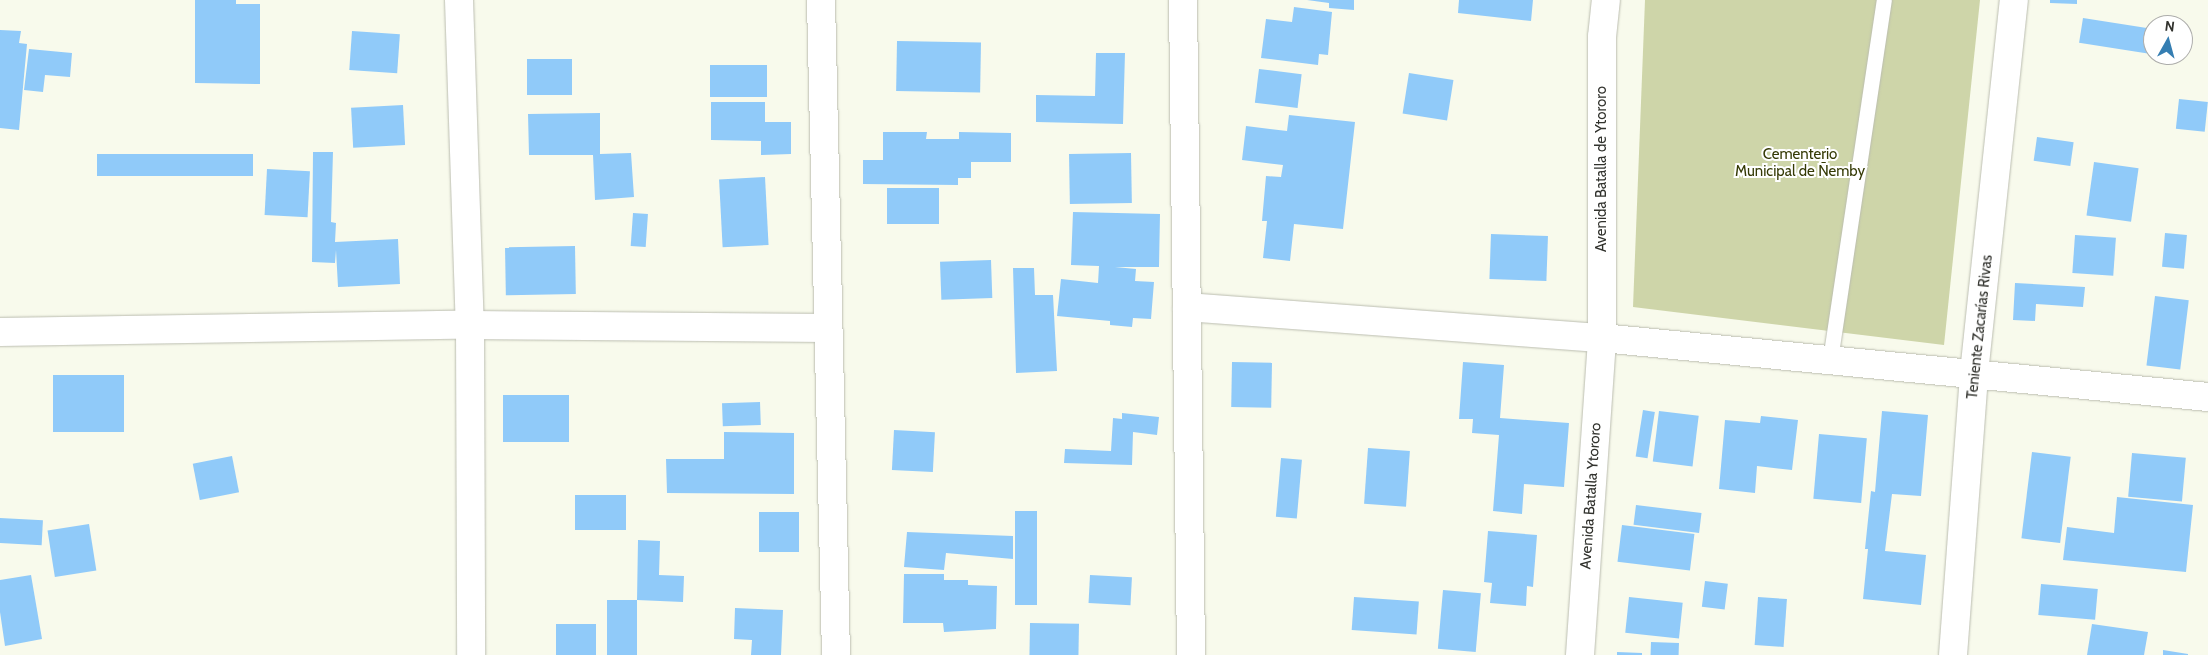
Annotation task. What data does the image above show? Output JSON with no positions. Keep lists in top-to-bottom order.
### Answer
{
  "streets": {
    "street": ["Avenida Batalla de Ytororo", "Teniente Zacarías Rivas", "Avenida Batalla Ytororo"]
  },
  "crossings": [
    ["Avenida Batalla de Ytororo", "Avenida Batalla Ytororo"]
  ],
  "parks": ["Cementerio Municipal de Ñemby"],
  "north": "top"
}
